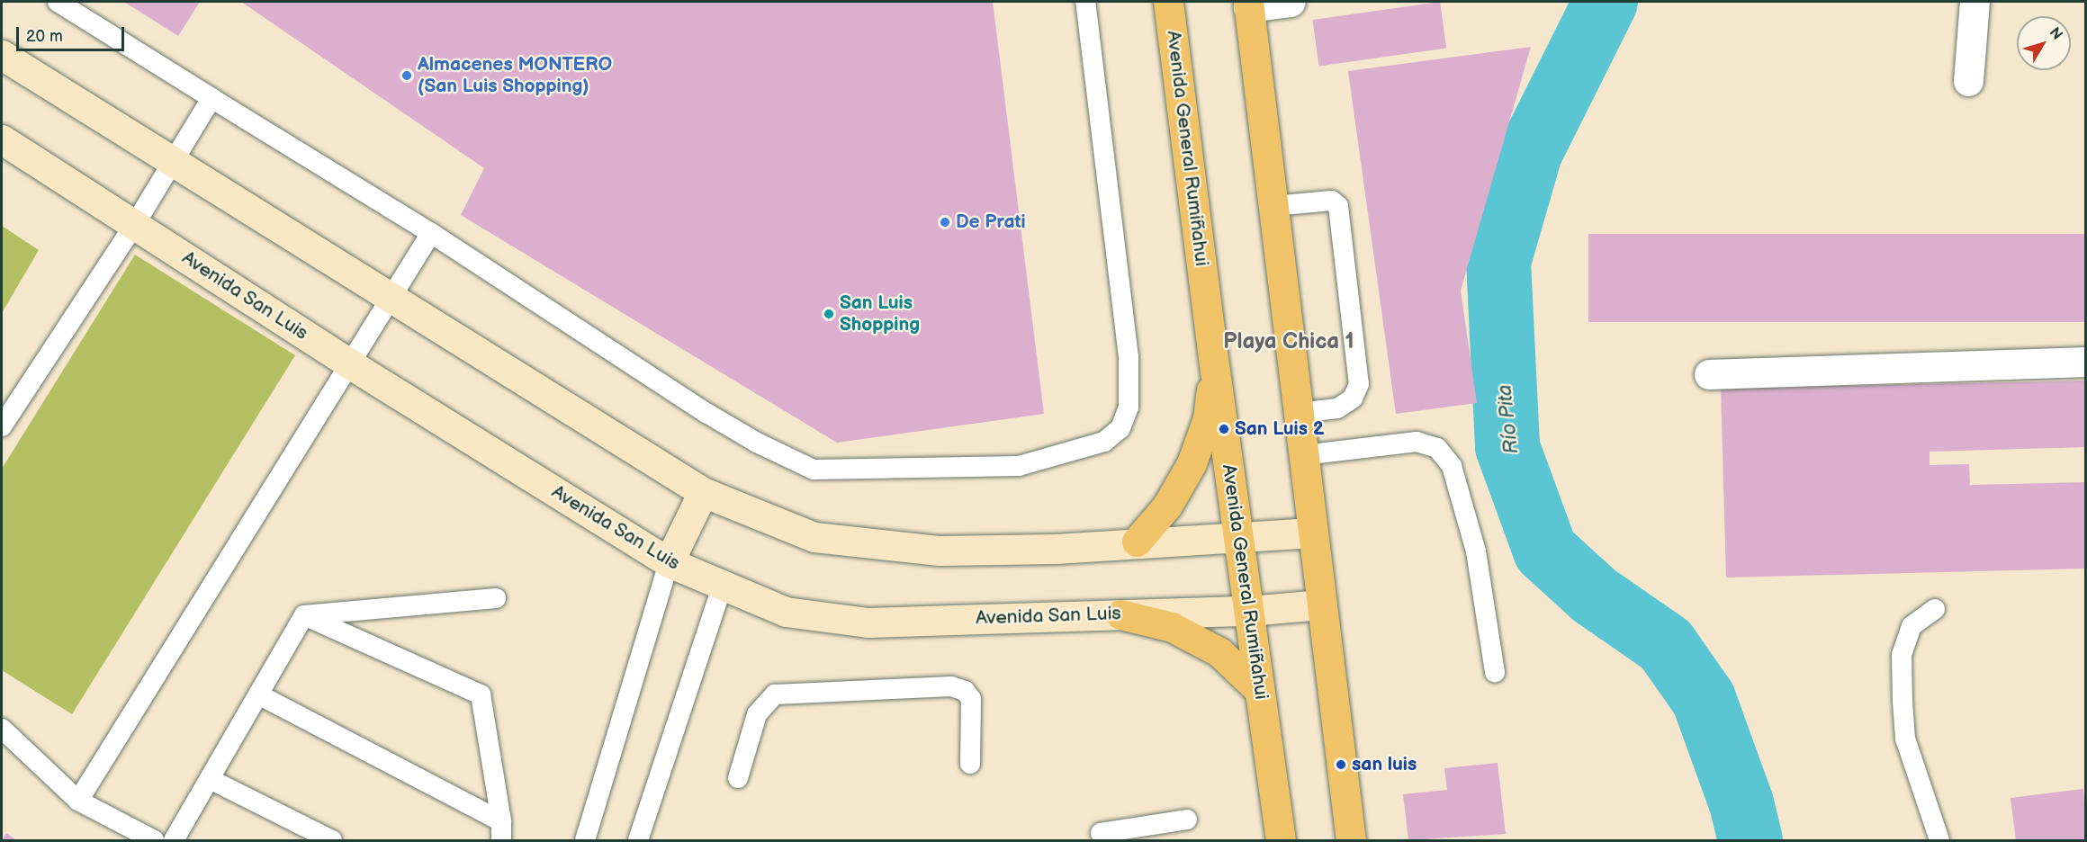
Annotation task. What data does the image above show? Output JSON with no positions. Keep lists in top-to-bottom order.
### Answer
{
  "streets": {
    "highway": ["Avenida General Rumiñahui"],
    "main road": ["Avenida San Luis"]
  },
  "crossings": [
    ["Avenida General Rumiñahui", "Avenida San Luis"]
  ],
  "districts": ["Playa Chica 1"],
  "water": ["Río Pita"],
  "places": [
    "Almacenes MONTERO (San Luis Shopping)",
    "De Prati",
    "San Luis Shopping",
    "San Luis 2",
    "san luis"
  ],
  "scale_bar": "20 m",
  "north": "top right"
}
